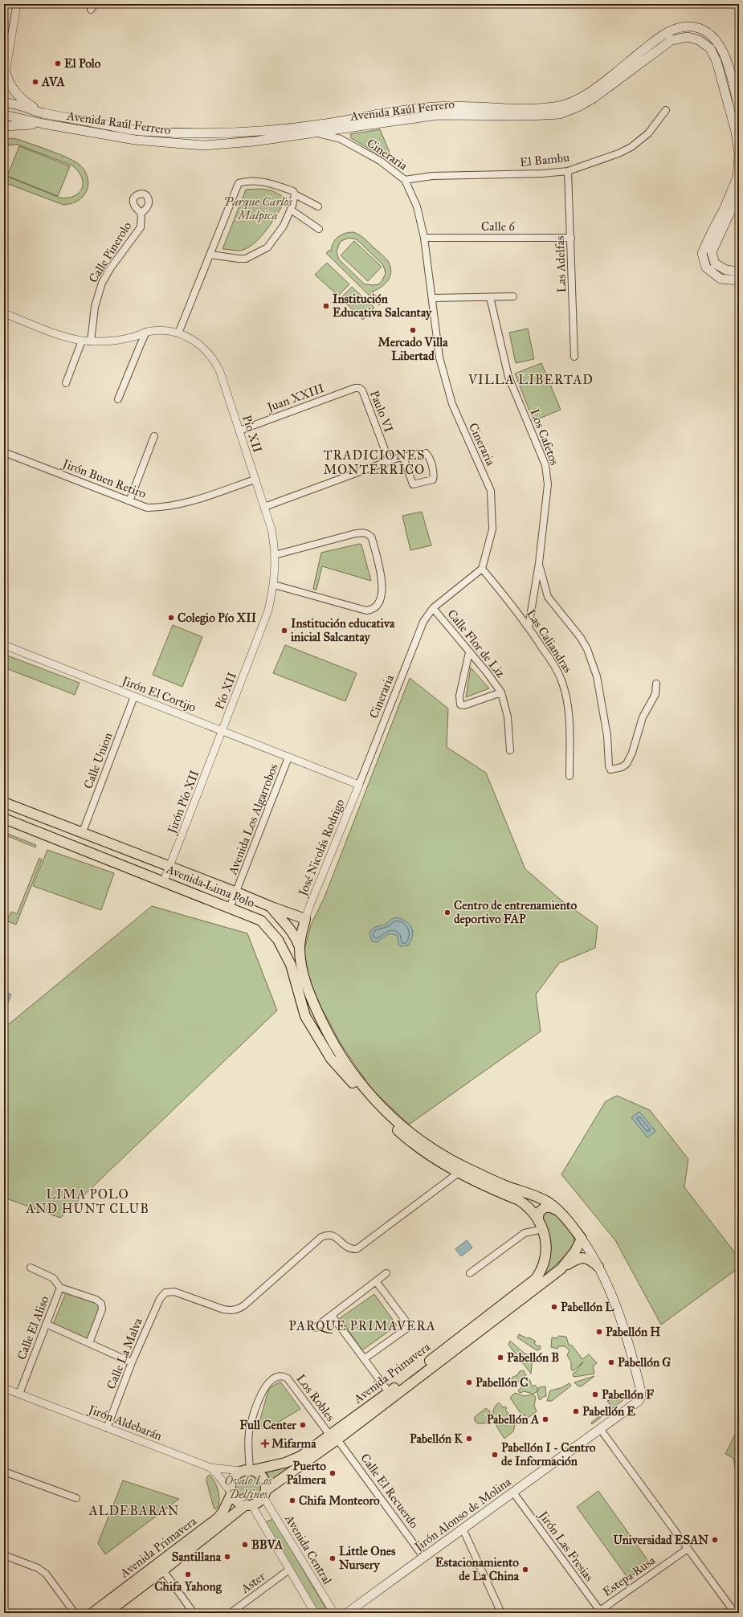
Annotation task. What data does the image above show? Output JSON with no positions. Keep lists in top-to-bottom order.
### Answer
{
  "streets": {
    "main road": [
      "Avenida Raúl Ferrero",
      "Avenida Lima Polo",
      "Avenida Primavera",
      "Jirón Alonso de Molina"
    ],
    "street": [
      "Cineraria",
      "El Bambu",
      "Calle 6",
      "Calle Pinerolo",
      "Las Adelfas",
      "Juan XXIII",
      "Paulo VI",
      "Pío XII",
      "Los Cafetos",
      "Jirón Buen Retiro",
      "Las Caliandras",
      "Calle Flor de Liz",
      "Jirón El Cortijo",
      "Calle Union",
      "Jirón Pío XII",
      "Avenida Los Algarrobos",
      "José Nicolás Rodrigo",
      "Calle El Aliso",
      "Calle La Malva",
      "Los Robles",
      "Jirón Aldebarán",
      "Calle El Recuerdo",
      "Jirón Las Fresias",
      "Avenida Central",
      "Estepa Rusa",
      "Aster"
    ]
  },
  "crossings": [
    ["Avenida Raúl Ferrero", "Cineraria"],
    ["Cineraria", "El Bambu"],
    ["Cineraria", "Calle 6"],
    ["Cineraria", "Las Caliandras"],
    ["Cineraria", "Calle Flor de Liz"],
    ["Cineraria", "Jirón El Cortijo"],
    ["Cineraria", "José Nicolás Rodrigo"],
    ["El Bambu", "Las Adelfas"],
    ["Calle 6", "Las Adelfas"],
    ["Calle Pinerolo", "Pío XII"],
    ["Juan XXIII", "Paulo VI"],
    ["Juan XXIII", "Pío XII"],
    ["Pío XII", "Jirón Buen Retiro"],
    ["Pío XII", "Jirón El Cortijo"],
    ["Pío XII", "Jirón Pío XII"],
    ["Los Cafetos", "Las Caliandras"],
    ["Jirón El Cortijo", "Calle Union"],
    ["Jirón El Cortijo", "Jirón Pío XII"],
    ["Jirón El Cortijo", "Avenida Los Algarrobos"],
    ["Jirón El Cortijo", "José Nicolás Rodrigo"],
    ["Calle Union", "Avenida Lima Polo"],
    ["Jirón Pío XII", "Avenida Lima Polo"],
    ["Avenida Los Algarrobos", "Avenida Lima Polo"],
    ["José Nicolás Rodrigo", "Avenida Lima Polo"],
    ["Avenida Lima Polo", "Calle La Malva"],
    ["Avenida Lima Polo", "Avenida Primavera"],
    ["Calle El Aliso", "Jirón Aldebarán"],
    ["Calle La Malva", "Avenida Primavera"],
    ["Calle La Malva", "Jirón Aldebarán"],
    ["Avenida Primavera", "Los Robles"],
    ["Avenida Primavera", "Jirón Aldebarán"],
    ["Avenida Primavera", "Calle El Recuerdo"],
    ["Avenida Primavera", "Avenida Central"],
    ["Los Robles", "Jirón Aldebarán"],
    ["Los Robles", "Calle El Recuerdo"],
    ["Los Robles", "Avenida Central"],
    ["Jirón Aldebarán", "Avenida Central"],
    ["Calle El Recuerdo", "Jirón Alonso de Molina"],
    ["Jirón Alonso de Molina", "Jirón Las Fresias"],
    ["Jirón Las Fresias", "Estepa Rusa"]
  ],
  "districts": [
    "VILLA LIBERTAD",
    "TRADICIONES MONTERRICO",
    "LIMA POLO AND HUNT CLUB",
    "PARQUE PRIMAVERA",
    "ALDEBARAN"
  ],
  "parks": ["Parque Carlos Malpica", "Ovalo Los Delfines"],
  "places": {
    "other": [
      "El Polo",
      "AVA",
      "Institución Educativa Salcantay",
      "Mercado Villa Libertad",
      "Colegio Pío XII",
      "Institución educativa inicial Salcantay",
      "Centro de entrenamiento deportivo FAP",
      "Pabellón L",
      "Pabellón H",
      "Pabellón B",
      "Pabellón G",
      "Pabellón C",
      "Pabellón F",
      "Pabellón E",
      "Pabellón A",
      "Full Center",
      "Pabellón K",
      "Pabellón I - Centro de Información",
      "Puerto Palmera",
      "Chifa Monteoro",
      "Universidad ESAN",
      "BBVA",
      "Santillana",
      "Little Ones Nursery",
      "Estacionamiento de La China",
      "Chifa Yahong"
    ],
    "health": ["Mifarma"]
  }
}
